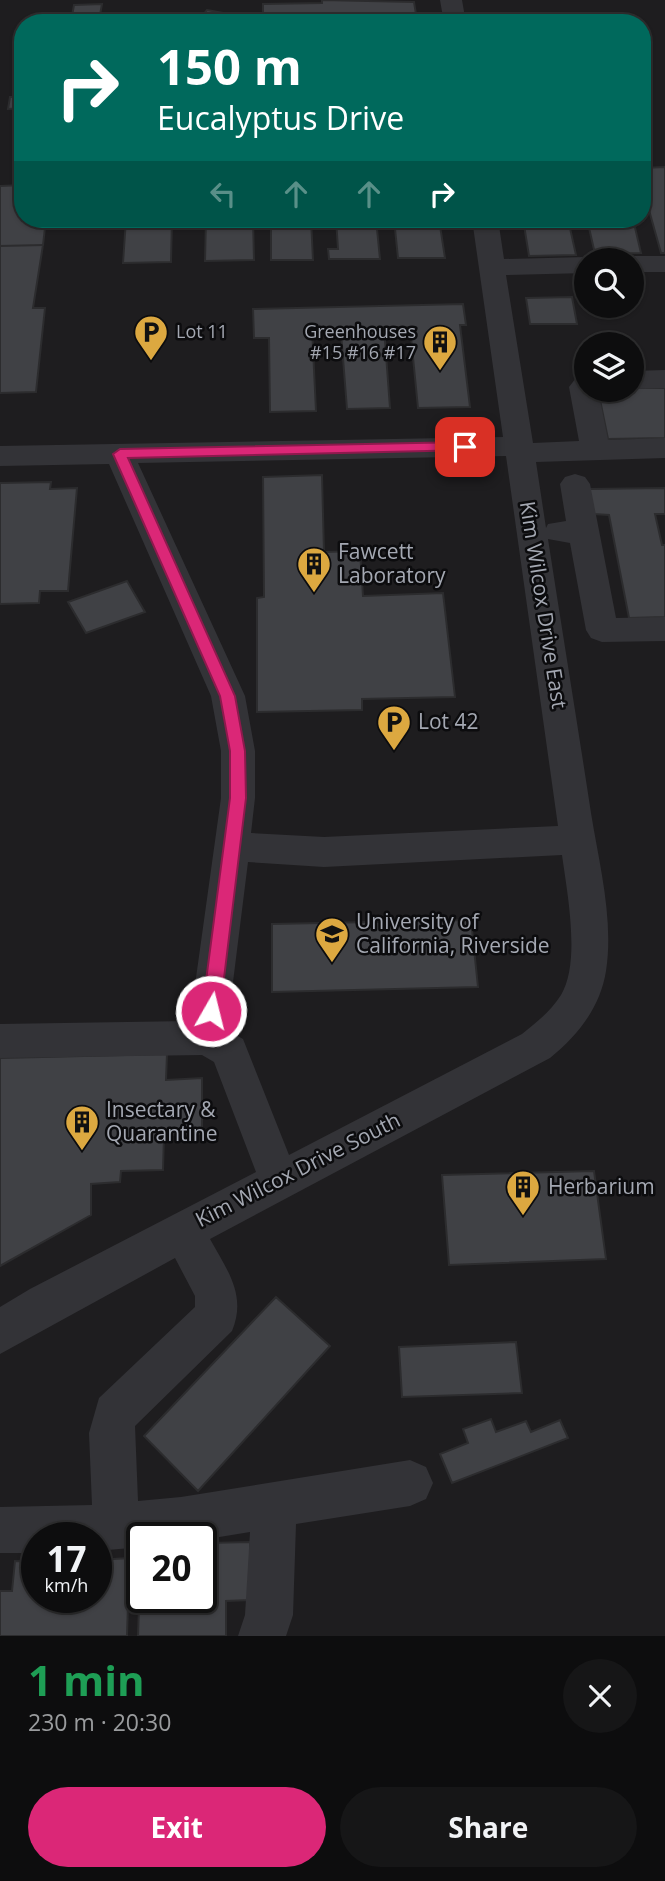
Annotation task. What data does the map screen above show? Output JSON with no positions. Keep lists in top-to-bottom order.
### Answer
{
  "streets": {
    "street": ["Kim Wilcox Drive East", "Kim Wilcox Drive South"]
  },
  "crossings": [
    ["Kim Wilcox Drive East", "Kim Wilcox Drive South"]
  ],
  "places": {
    "parking": ["Lot 11", "Lot 42"],
    "building": [
      "Greenhouses #15 #16 #17",
      "Fawcett Laboratory",
      "Insectary & Quarantine",
      "Herbarium"
    ],
    "school or university": ["University of California, Riverside"]
  },
  "page": {
    "turn": ["150 m", "Eucalyptus Drive"],
    "speed": "17 km/h",
    "limit": "20",
    "heading": ["1 min", "230 m · 20:30"],
    "buttons": ["Exit", "Share"]
  }
}
